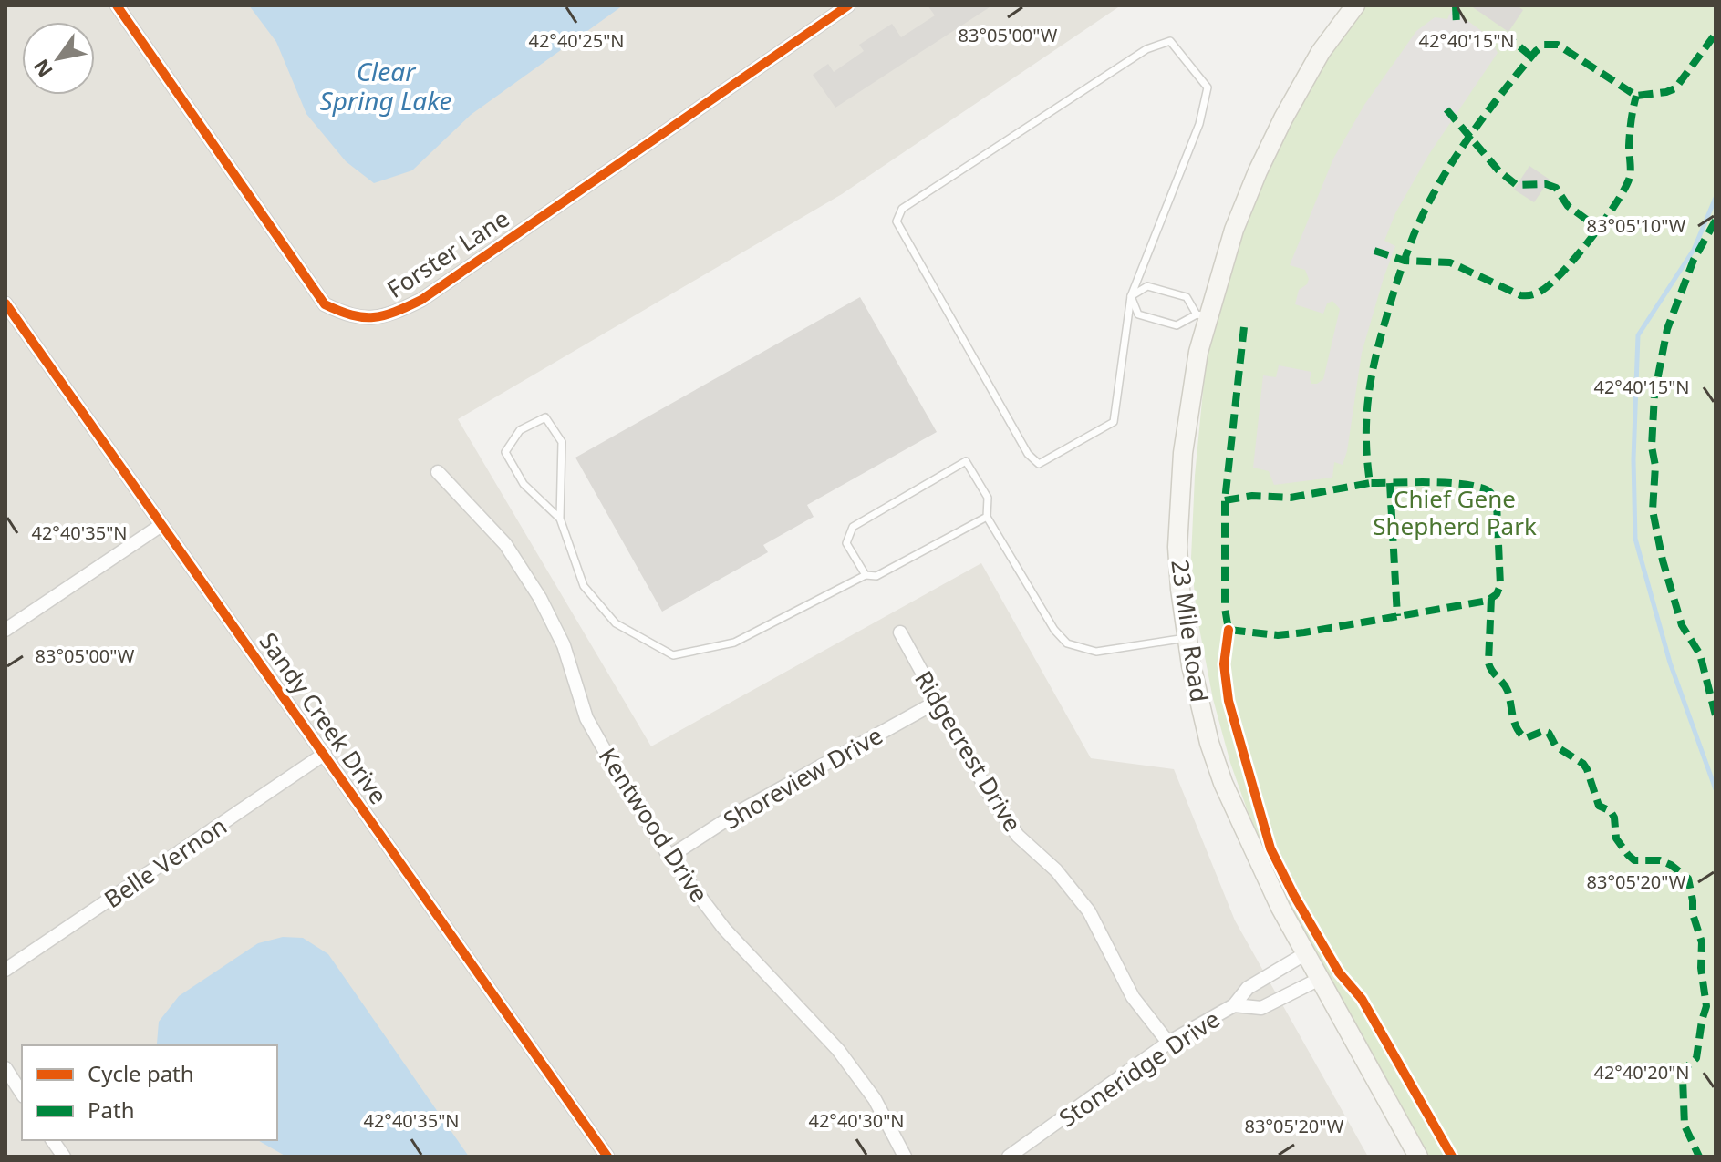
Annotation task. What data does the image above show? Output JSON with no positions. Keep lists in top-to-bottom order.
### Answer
{
  "streets": {
    "main road": ["23 Mile Road"],
    "street": [
      "Forster Lane",
      "Sandy Creek Drive",
      "Ridgecrest Drive",
      "Shoreview Drive",
      "Kentwood Drive",
      "Belle Vernon",
      "Stoneridge Drive"
    ]
  },
  "crossings": [
    ["23 Mile Road", "Stoneridge Drive"],
    ["Sandy Creek Drive", "Belle Vernon"],
    ["Ridgecrest Drive", "Shoreview Drive"],
    ["Ridgecrest Drive", "Stoneridge Drive"],
    ["Shoreview Drive", "Kentwood Drive"]
  ],
  "water": ["Clear Spring Lake"],
  "parks": ["Chief Gene Shepherd Park"],
  "legend": ["Cycle path", "Path"],
  "north": "bottom left",
  "coordinates": [
    "83°05'00\"W",
    "42°40'25\"N",
    "42°40'15\"N",
    "83°05'10\"W",
    "42°40'35\"N",
    "83°05'20\"W",
    "42°40'20\"N",
    "42°40'30\"N"
  ]
}
